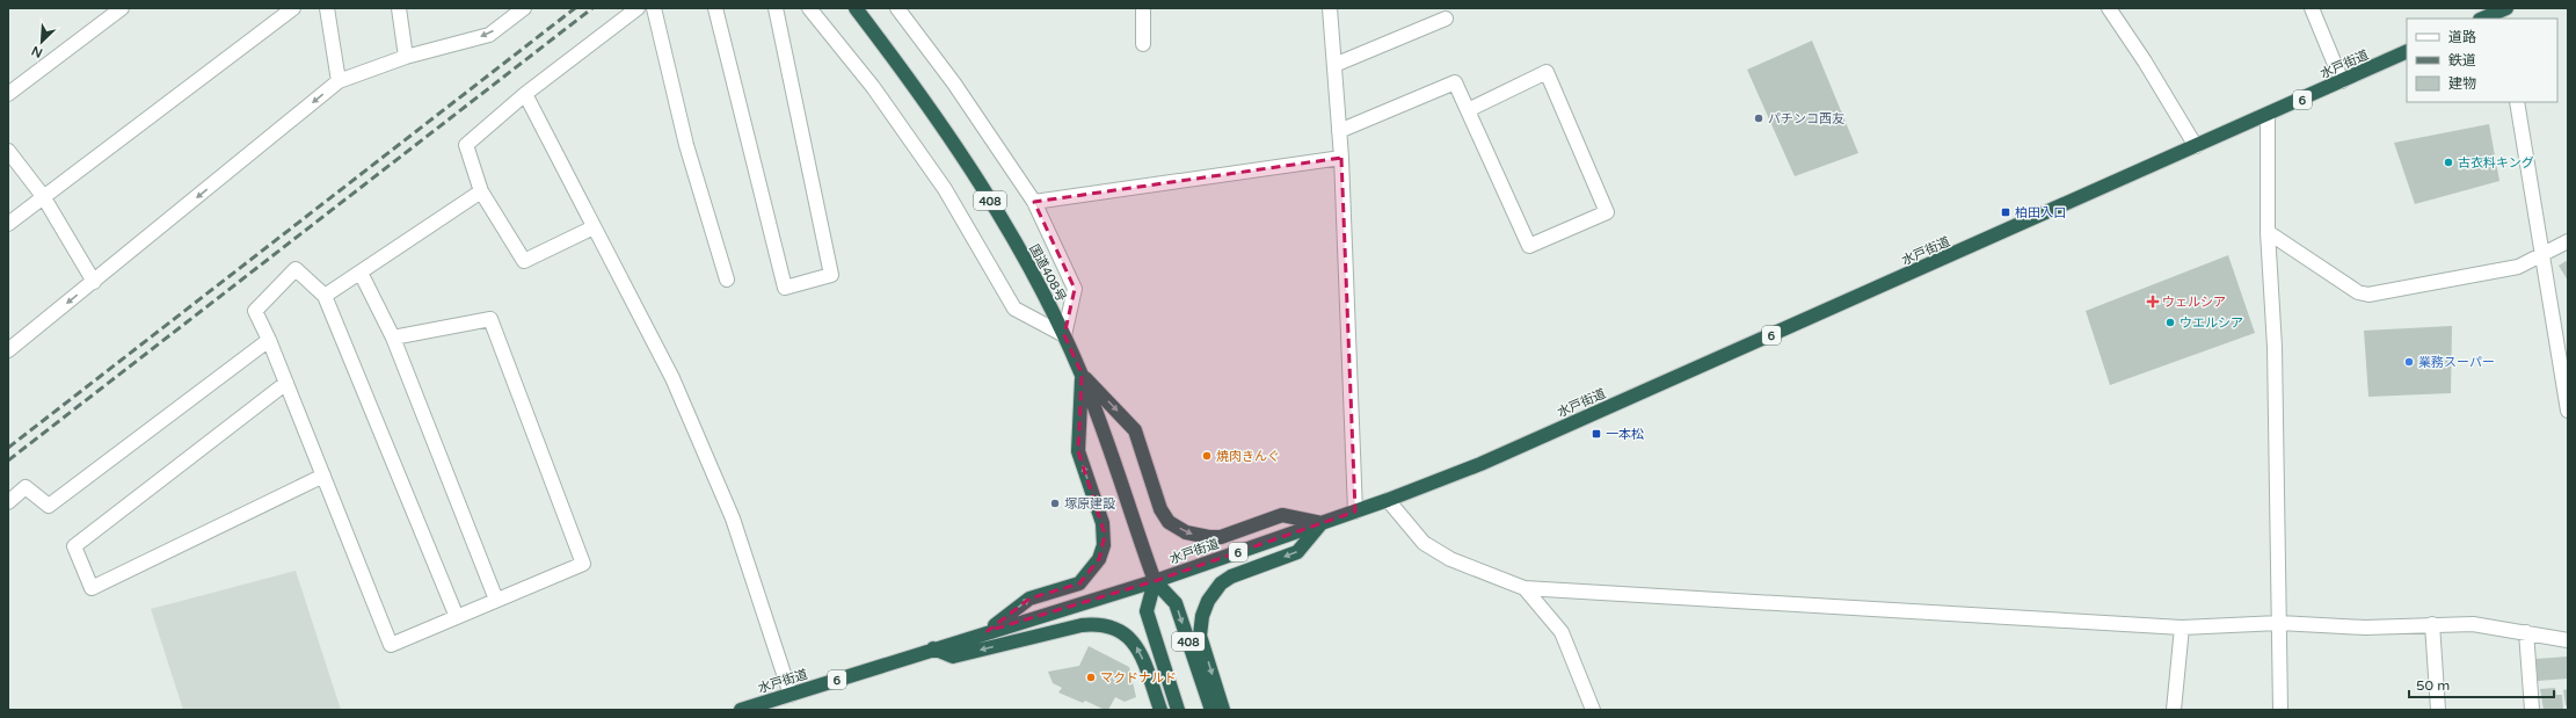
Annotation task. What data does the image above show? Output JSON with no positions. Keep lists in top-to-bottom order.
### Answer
{
  "streets": {
    "highway": [
      "水戸街道",
      "6",
      "408",
      "国道408号"
    ]
  },
  "crossings": [
    ["水戸街道", "408"],
    ["水戸街道", "国道408号"],
    ["408", "国道408号"]
  ],
  "places": {
    "other": [
      "パチンコ西友",
      "古衣料キング",
      "ウエルシア",
      "業務スーパー",
      "焼肉きんぐ",
      "塚原建設",
      "マクドナルド"
    ],
    "transit": ["柏田入口", "一本松"],
    "health": ["ウェルシア"]
  },
  "legend": ["道路", "鉄道", "建物"],
  "scale_bar": "50 m",
  "north": "bottom left"
}
